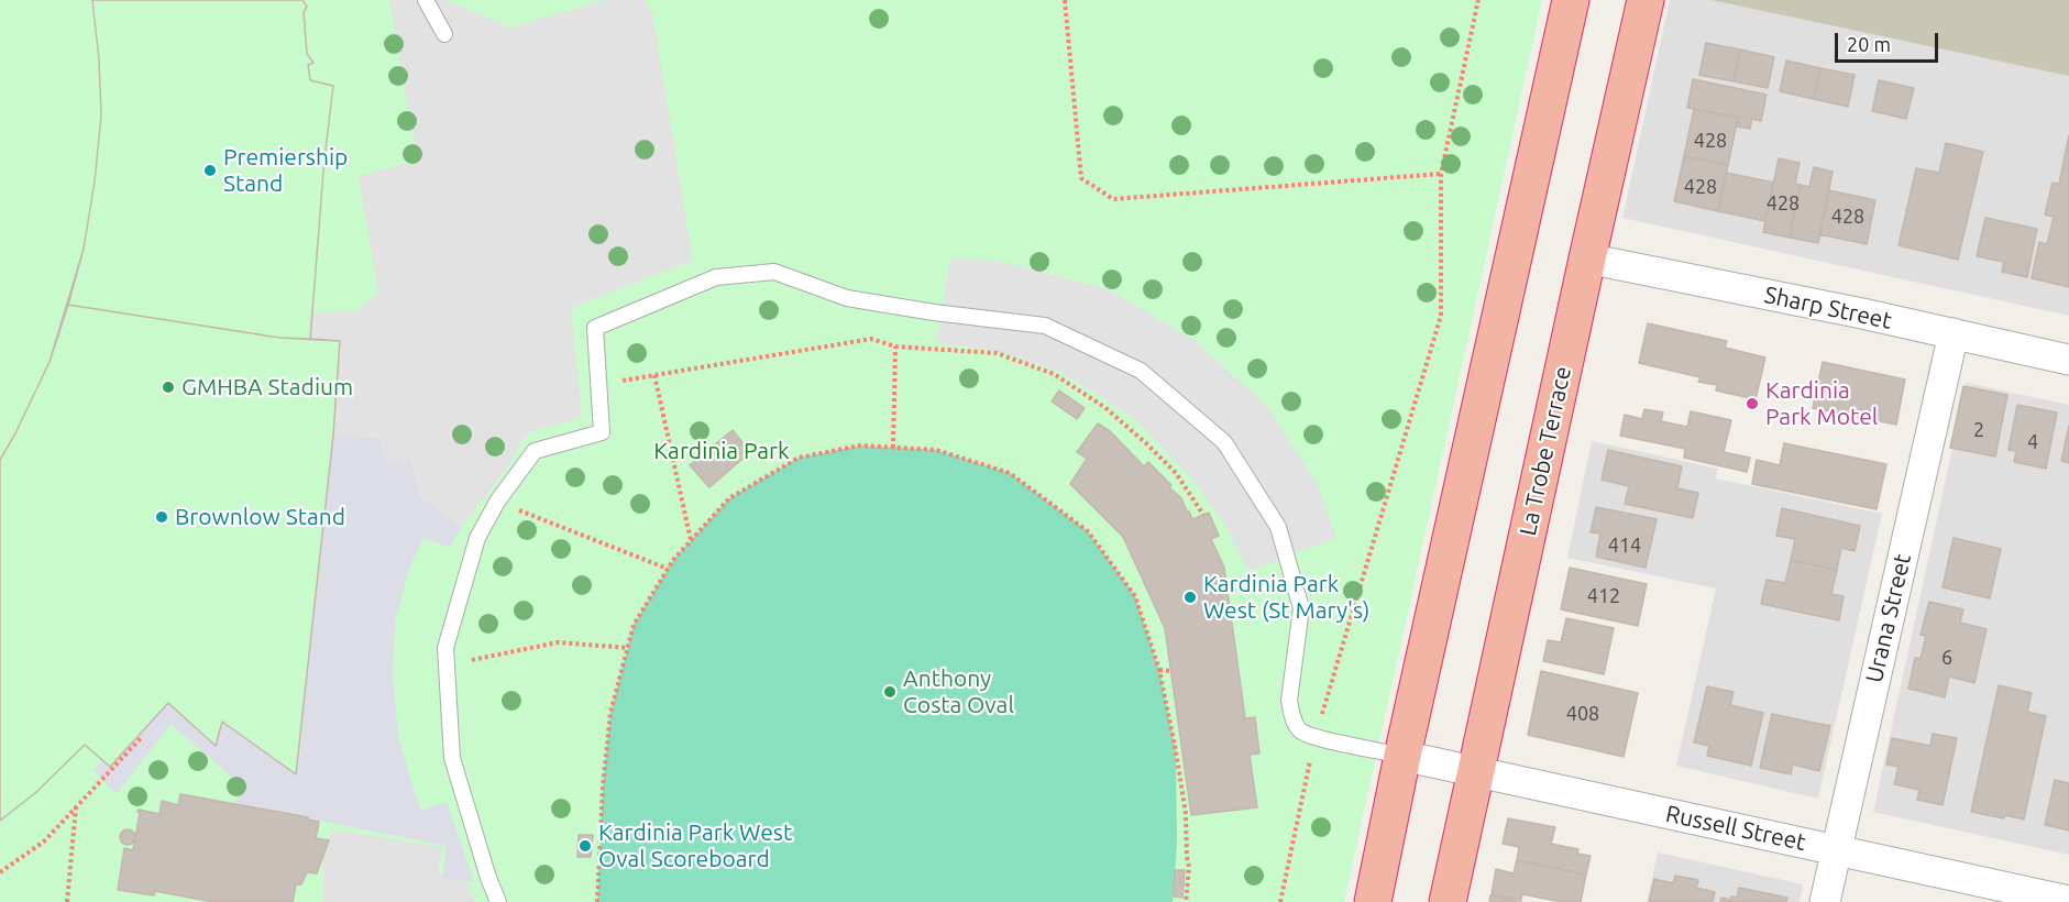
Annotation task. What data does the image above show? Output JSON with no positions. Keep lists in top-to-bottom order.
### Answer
{
  "streets": {
    "highway": ["La Trobe Terrace"],
    "street": ["Sharp Street", "Urana Street", "Russell Street"]
  },
  "crossings": [
    ["Sharp Street", "La Trobe Terrace"],
    ["Sharp Street", "Urana Street"],
    ["La Trobe Terrace", "Russell Street"],
    ["Urana Street", "Russell Street"]
  ],
  "parks": ["Kardinia Park"],
  "places": [
    "Premiership Stand",
    "GMHBA Stadium",
    "Kardinia Park Motel",
    "Brownlow Stand",
    "Kardinia Park West (St Mary's)",
    "Anthony Costa Oval",
    "Kardinia Park West Oval Scoreboard"
  ],
  "house_numbers": [
    "428",
    "428",
    "428",
    "428",
    "2",
    "4",
    "414",
    "412",
    "6",
    "408"
  ],
  "scale_bar": "20 m"
}
